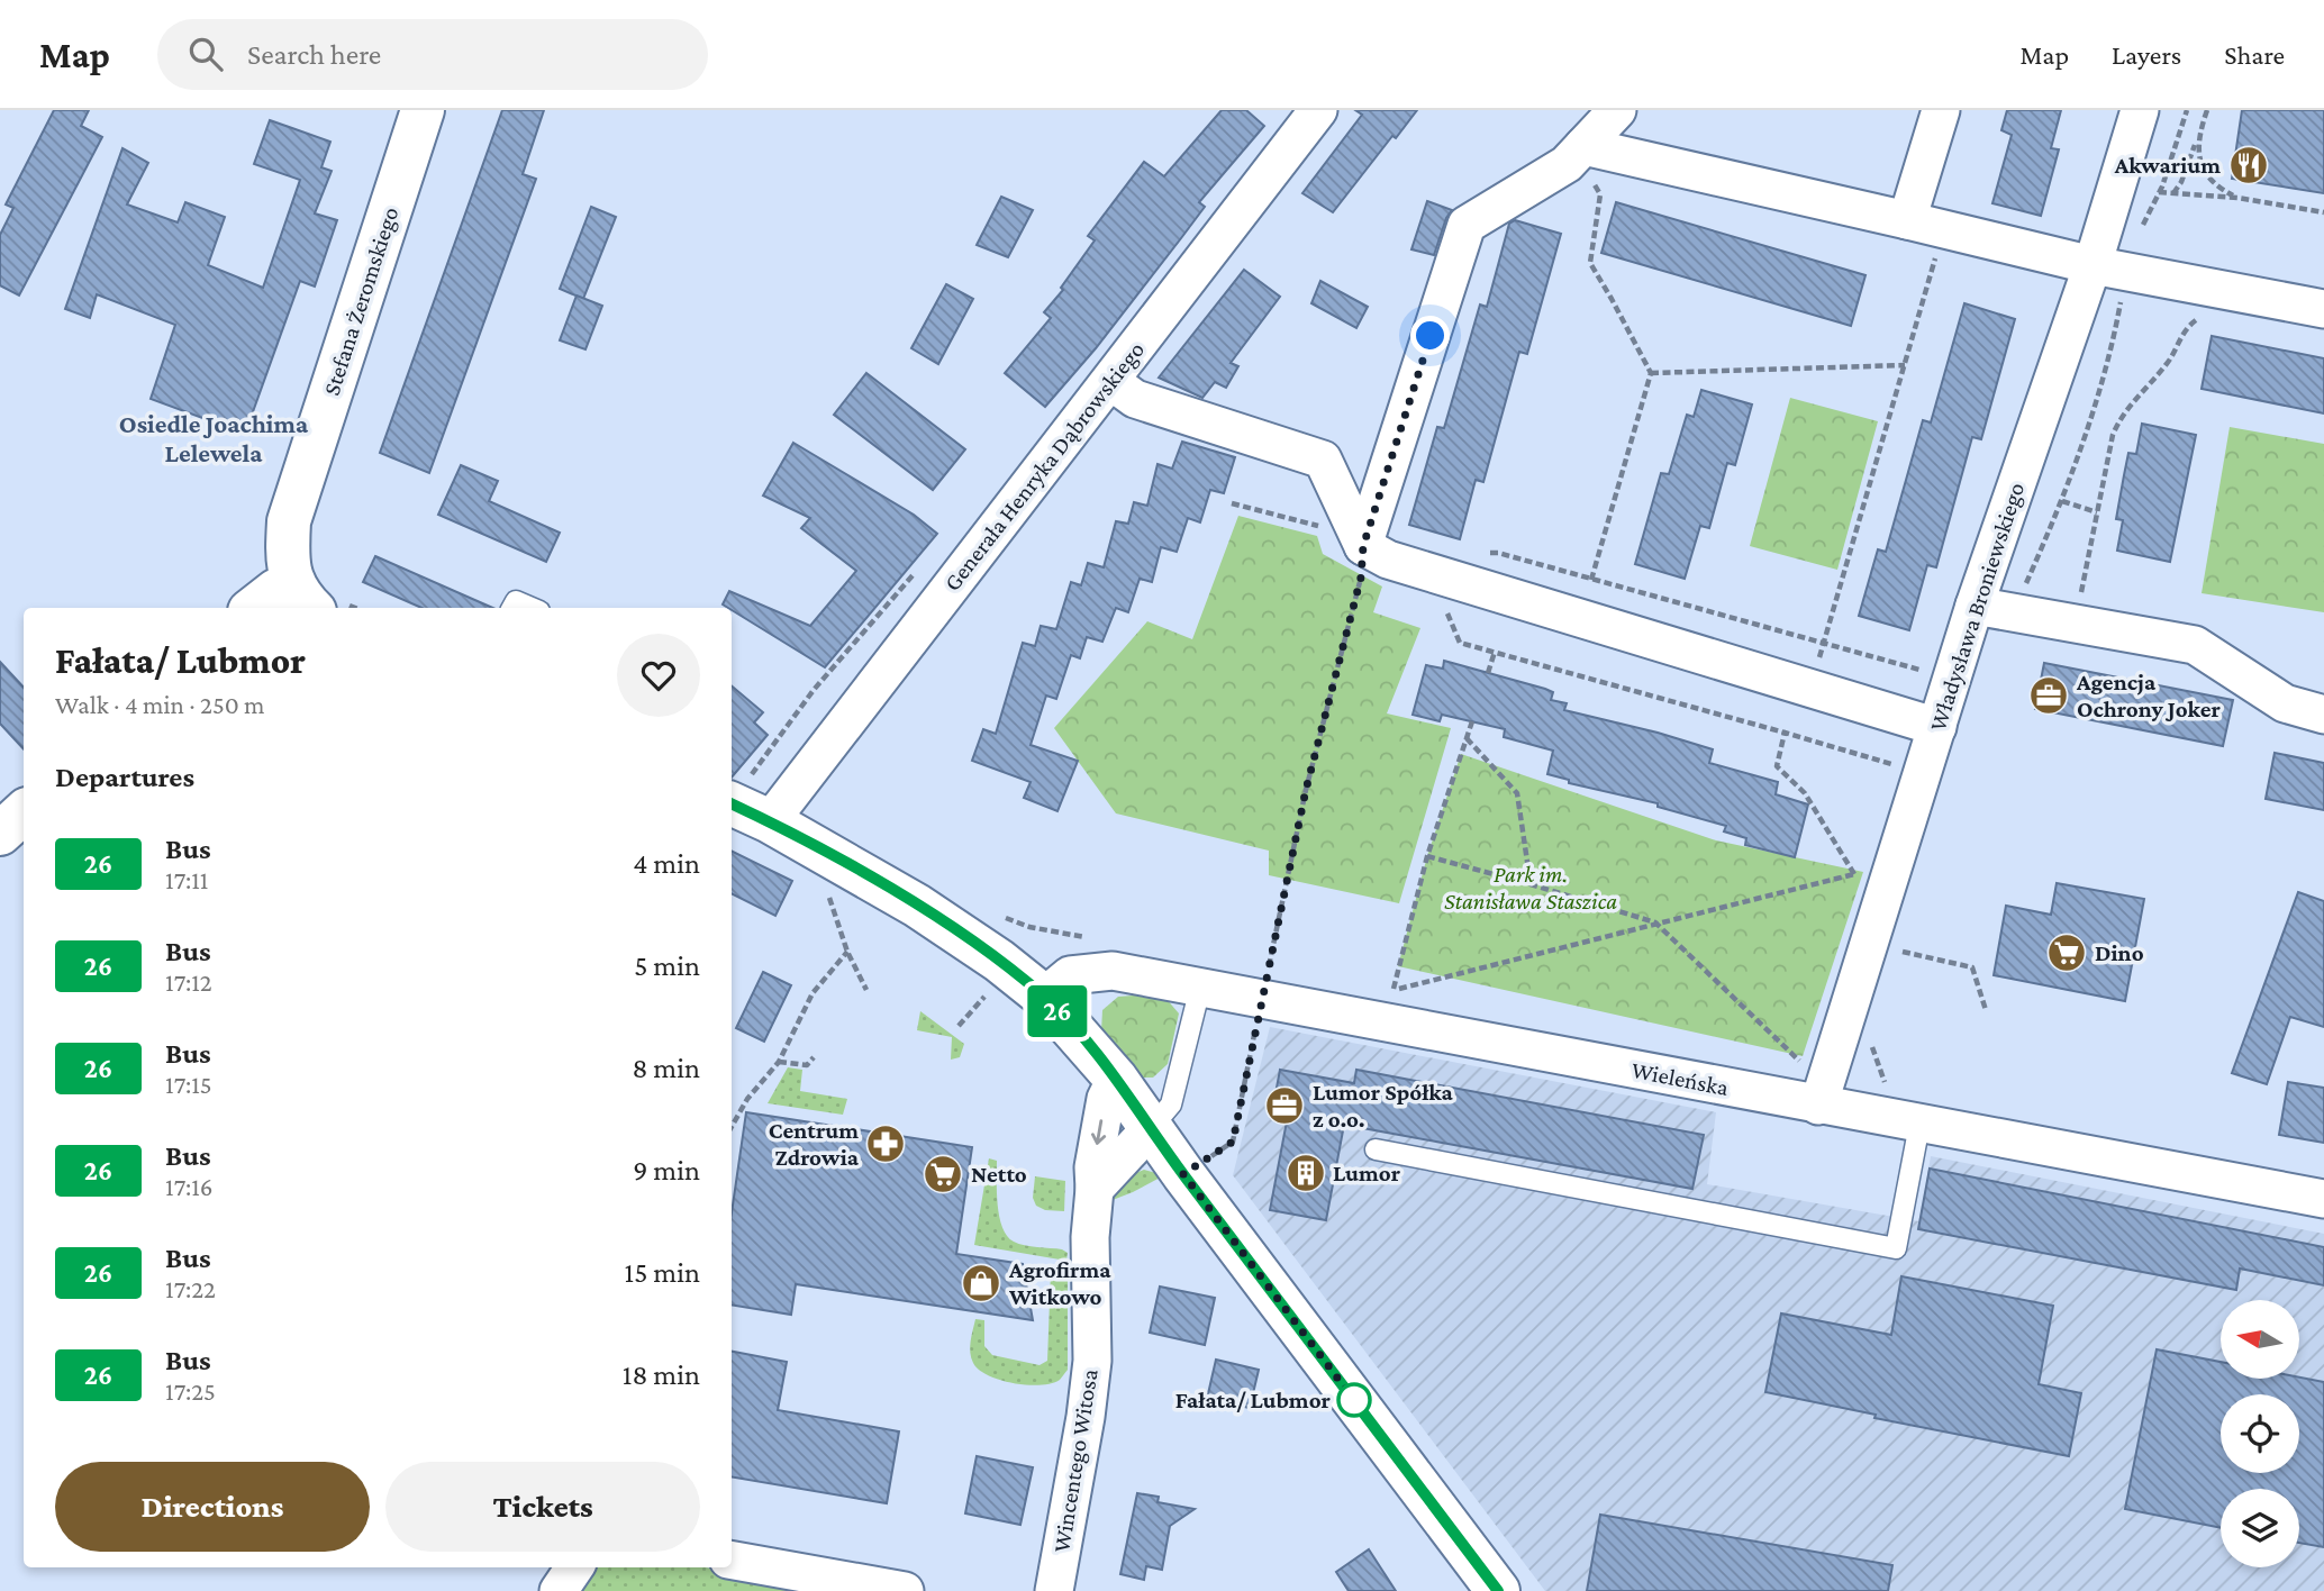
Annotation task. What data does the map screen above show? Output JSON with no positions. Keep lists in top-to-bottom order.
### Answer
{
  "streets": {
    "main road": ["Stefana Żeromskiego"],
    "street": [
      "Generała Henryka Dąbrowskiego",
      "Władysława Broniewskiego",
      "Wieleńska",
      "Wincentego Witosa"
    ]
  },
  "crossings": [
    ["Władysława Broniewskiego", "Wieleńska"]
  ],
  "districts": ["Osiedle Joachima Lelewela"],
  "parks": ["Park im. Stanisława Staszica"],
  "places": {
    "restaurant": ["Akwarium"],
    "office": ["Agencja Ochrony Joker", "Lumor Spółka z o.o."],
    "supermarket": ["Dino", "Netto"],
    "pharmacy": ["Centrum Zdrowia"],
    "building": ["Lumor"],
    "shop": ["Agrofirma Witkowo"],
    "other": ["Fałata/ Lubmor"]
  },
  "lines": ["bus line 26"],
  "north": "left",
  "page": {
    "header": "Map",
    "search": "Search here",
    "nav": ["Map", "Layers", "Share"],
    "on_map": "26",
    "heading": [
      ["Fałata/ Lubmor", "Walk · 4 min · 250 m"],
      "Departures"
    ],
    "list": [
      {
        "mark": "26",
        "name": "Bus",
        "note": "17:11",
        "value": "4 min"
      },
      {
        "mark": "26",
        "name": "Bus",
        "note": "17:12",
        "value": "5 min"
      },
      {
        "mark": "26",
        "name": "Bus",
        "note": "17:15",
        "value": "8 min"
      },
      {
        "mark": "26",
        "name": "Bus",
        "note": "17:16",
        "value": "9 min"
      },
      {
        "mark": "26",
        "name": "Bus",
        "note": "17:22",
        "value": "15 min"
      },
      {
        "mark": "26",
        "name": "Bus",
        "note": "17:25",
        "value": "18 min"
      }
    ],
    "buttons": ["Directions", "Tickets"]
  }
}
